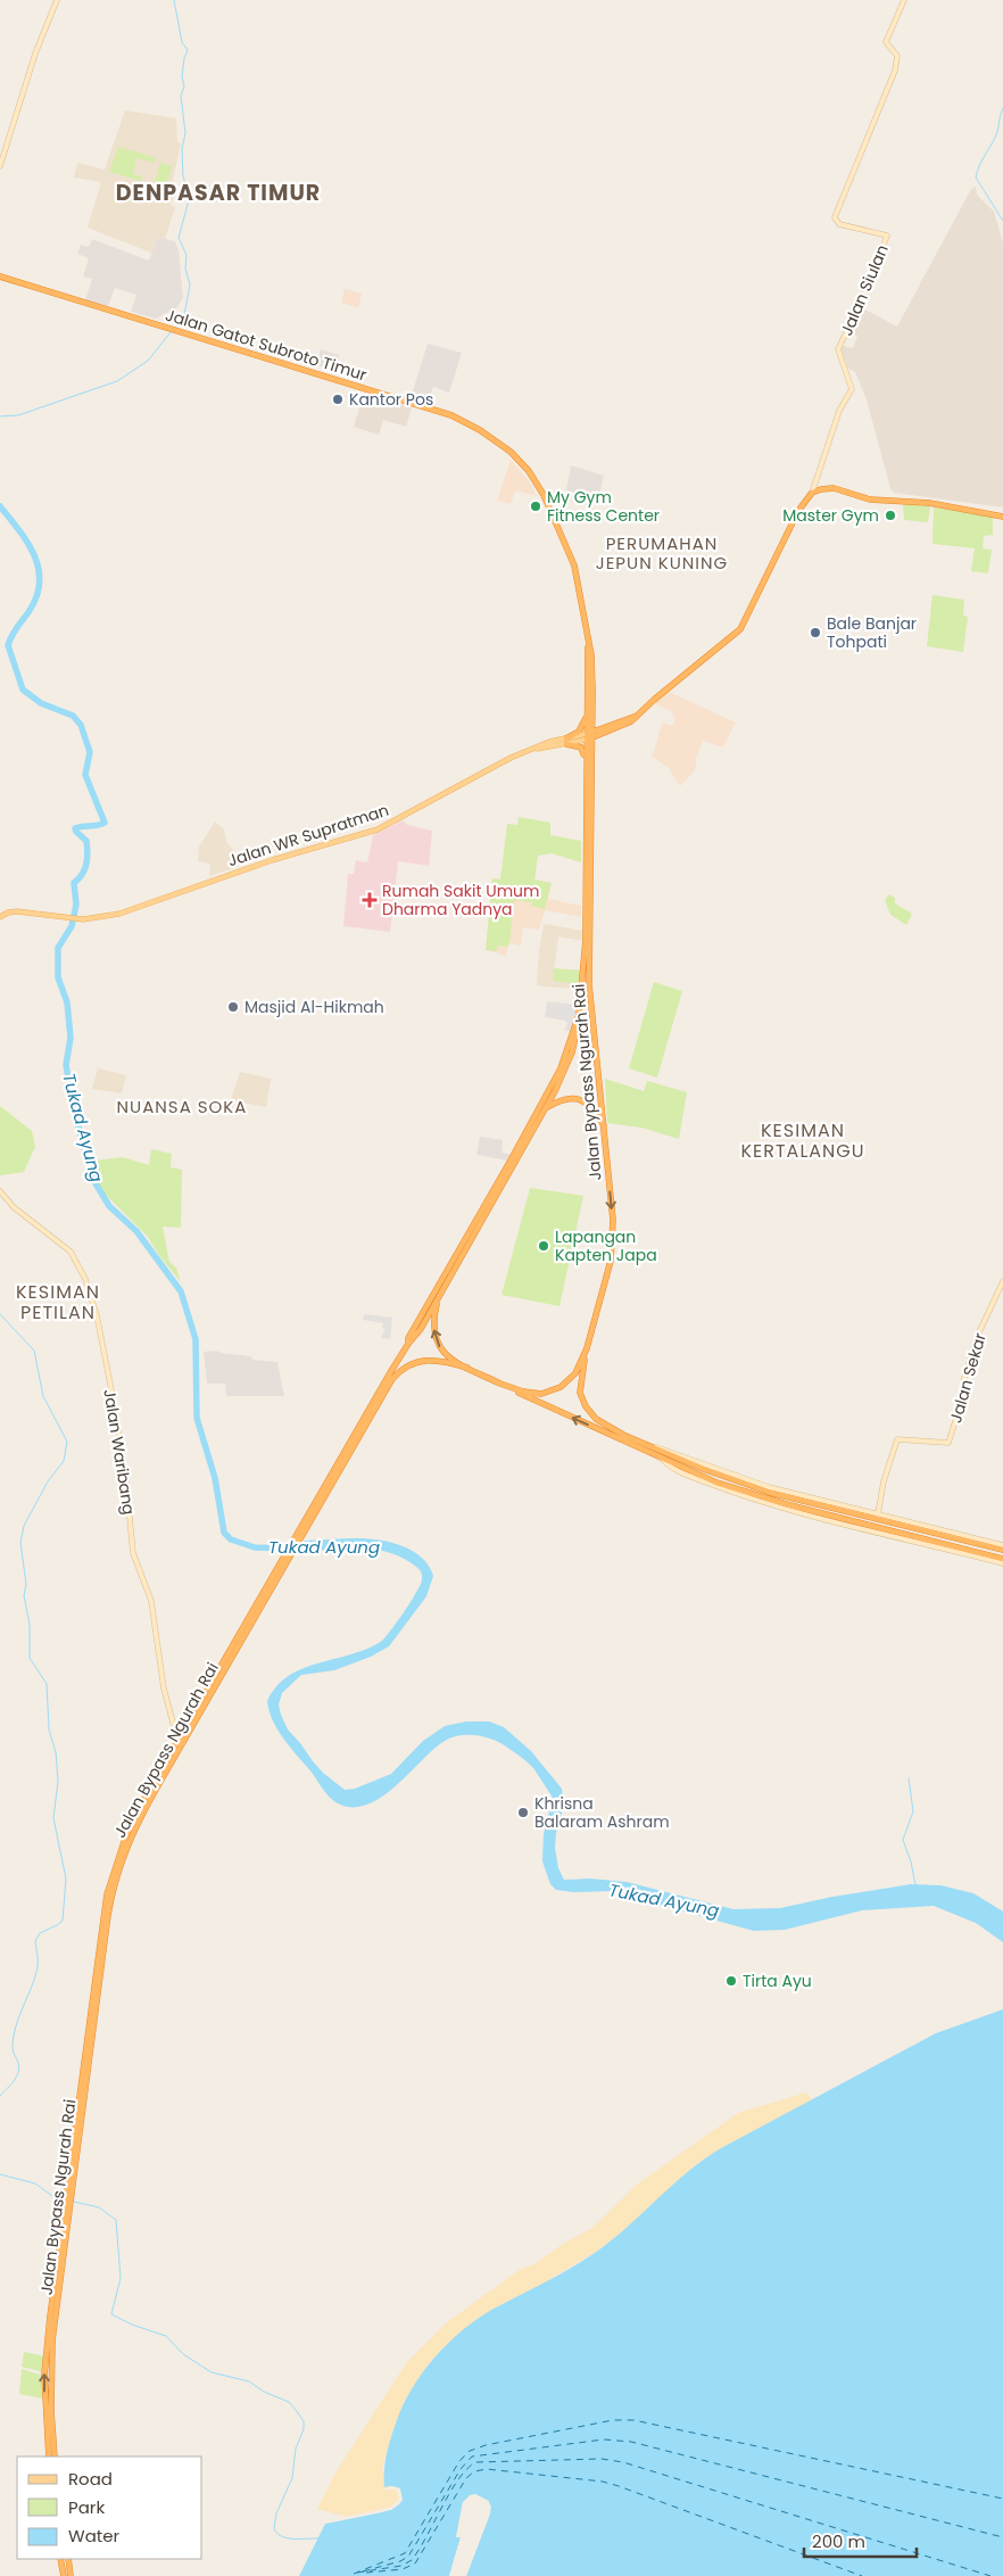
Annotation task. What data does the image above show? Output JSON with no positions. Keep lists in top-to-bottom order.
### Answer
{
  "streets": {
    "highway": ["Jalan Gatot Subroto Timur", "Jalan WR Supratman", "Jalan Bypass Ngurah Rai"],
    "street": ["Jalan Siulan", "Jalan Sekar", "Jalan Waribang"]
  },
  "crossings": [
    ["Jalan Siulan", "Jalan WR Supratman"],
    ["Jalan Gatot Subroto Timur", "Jalan WR Supratman"],
    ["Jalan Gatot Subroto Timur", "Jalan Bypass Ngurah Rai"],
    ["Jalan WR Supratman", "Jalan Bypass Ngurah Rai"],
    ["Jalan Bypass Ngurah Rai", "Jalan Waribang"]
  ],
  "districts": [
    "DENPASAR TIMUR",
    "PERUMAHAN JEPUN KUNING",
    "NUANSA SOKA",
    "KESIMAN KERTALANGU",
    "KESIMAN PETILAN"
  ],
  "water": ["Tukad Ayung"],
  "places": {
    "other": [
      "Kantor Pos",
      "My Gym Fitness Center",
      "Master Gym",
      "Bale Banjar Tohpati",
      "Masjid Al-Hikmah",
      "Lapangan Kapten Japa",
      "Khrisna Balaram Ashram",
      "Tirta Ayu"
    ],
    "health": ["Rumah Sakit Umum Dharma Yadnya"]
  },
  "legend": ["Road", "Park", "Water"],
  "scale_bar": "200 m"
}
